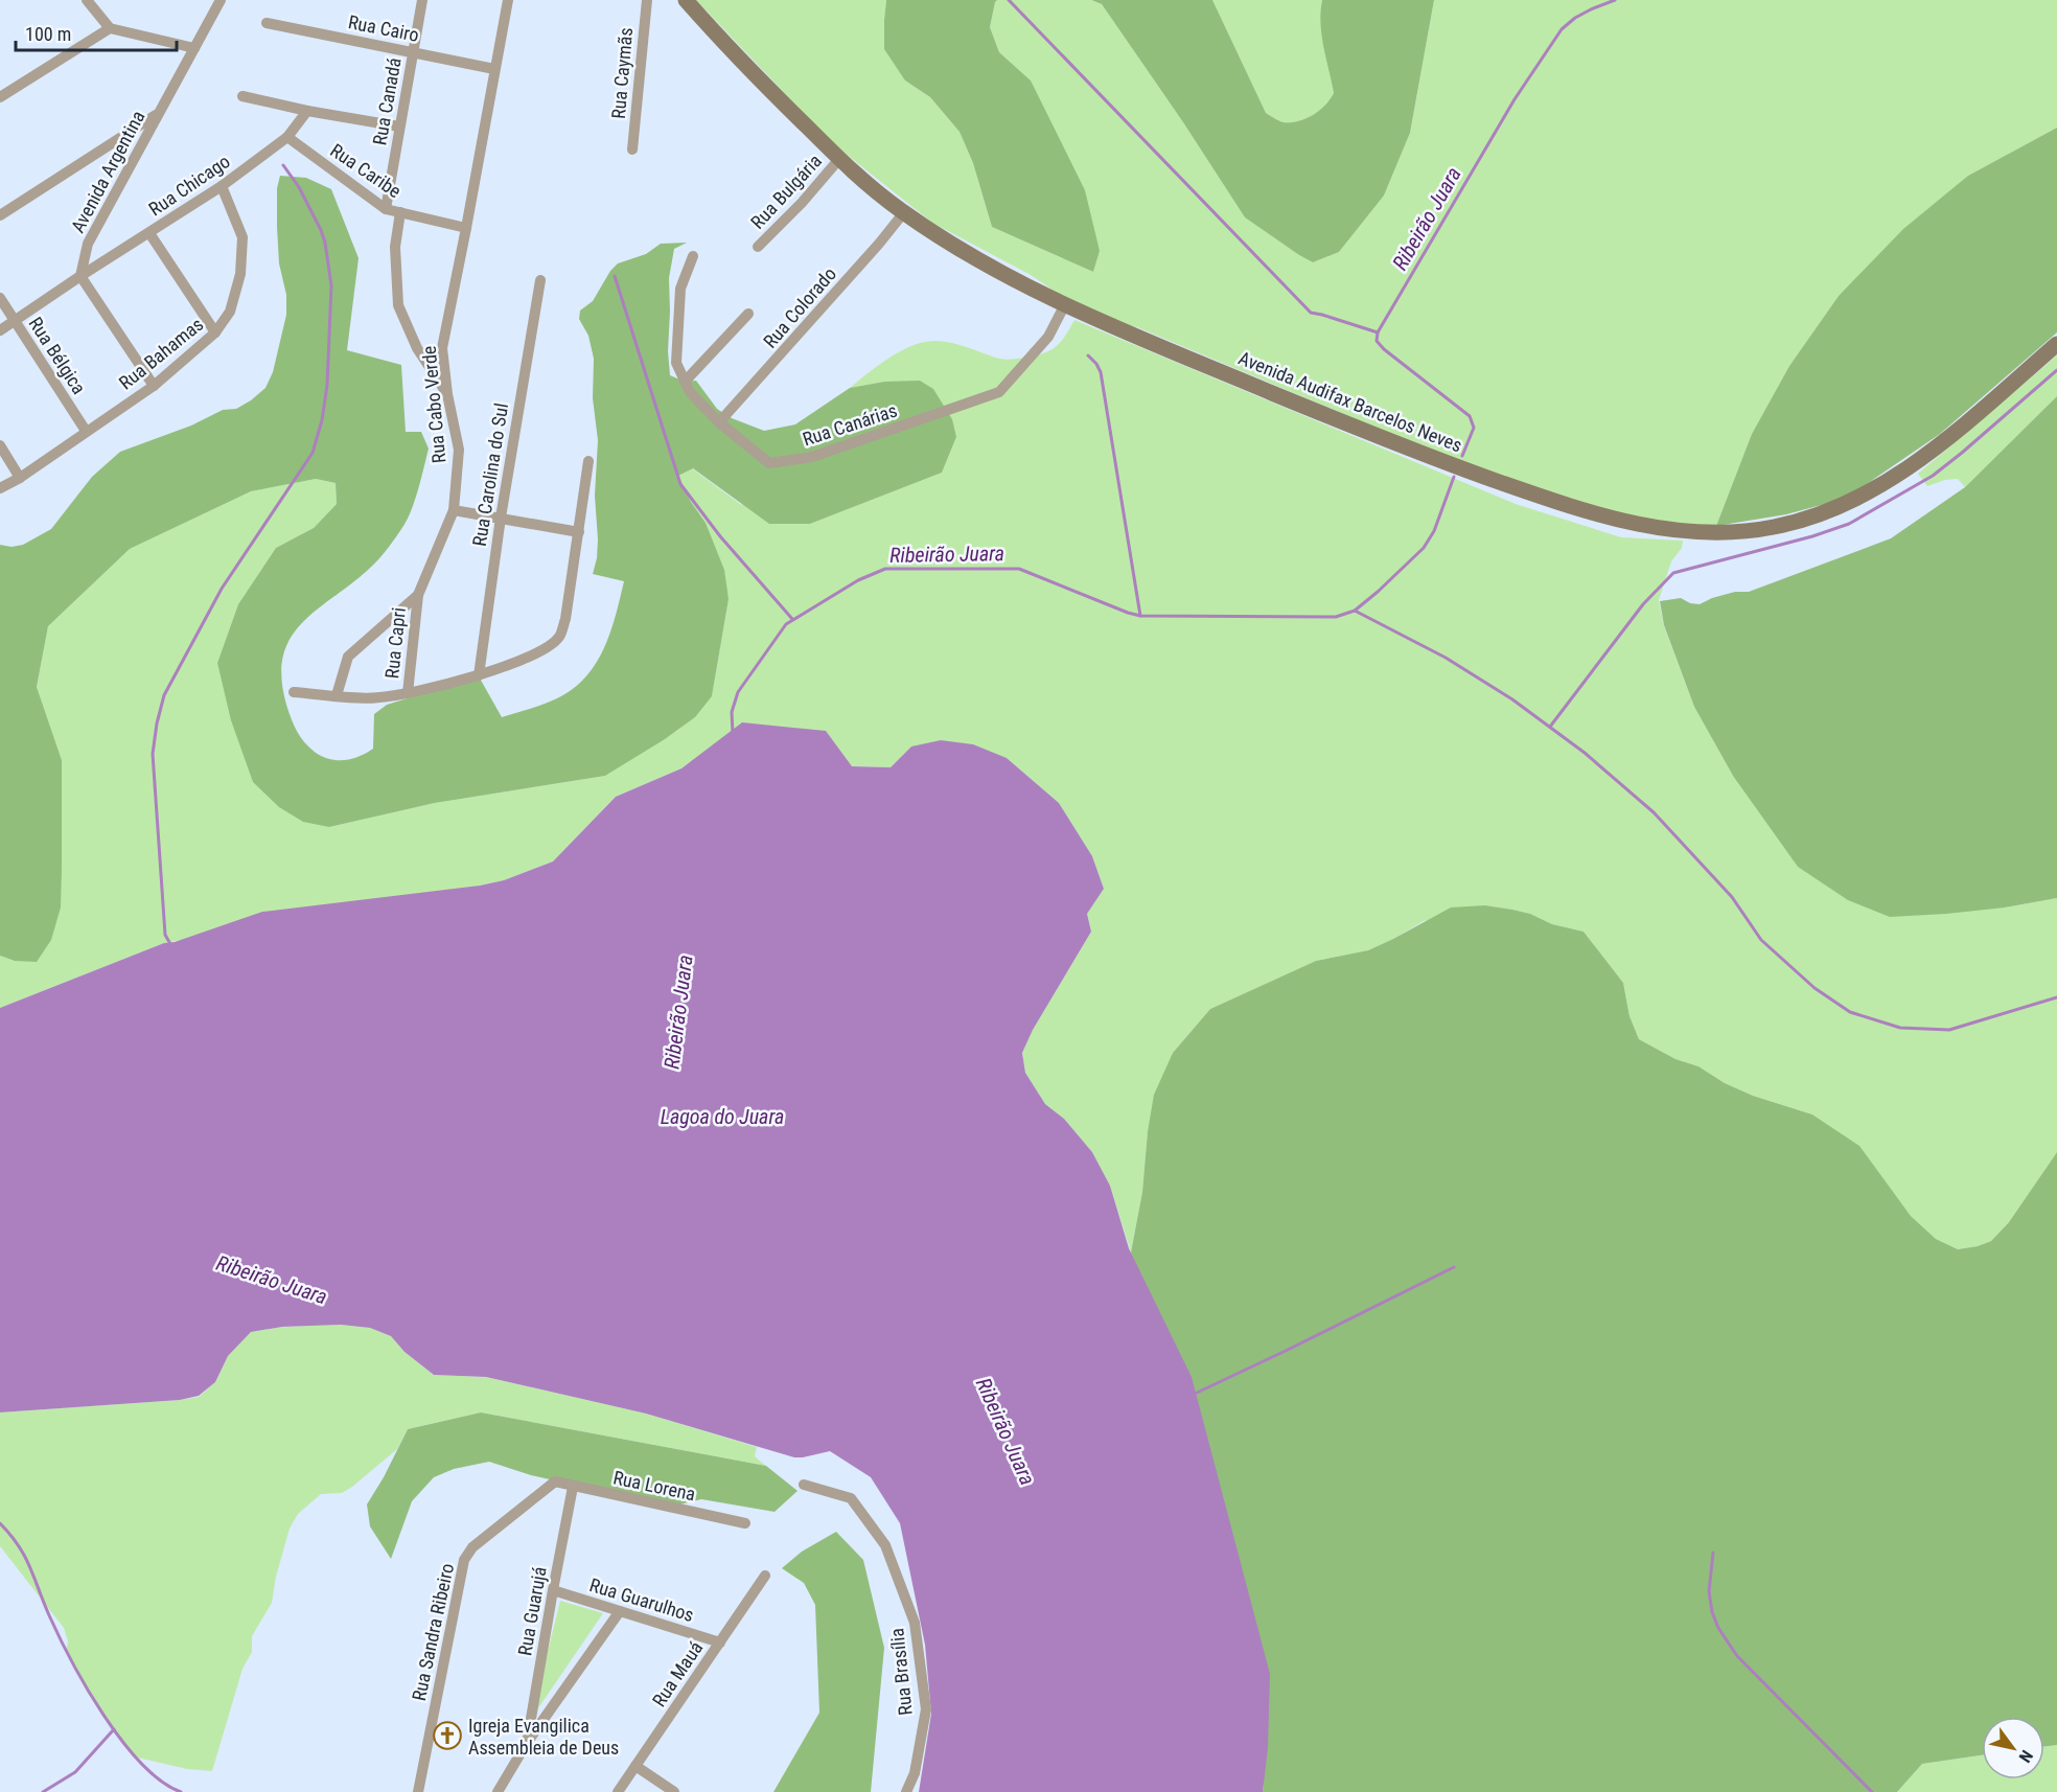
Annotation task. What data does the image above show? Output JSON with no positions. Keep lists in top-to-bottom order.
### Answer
{
  "streets": {
    "main road": ["Avenida Audifax Barcelos Neves"],
    "street": [
      "Rua Cairo",
      "Rua Caymãs",
      "Rua Canadá",
      "Rua Caribe",
      "Avenida Argentina",
      "Rua Chicago",
      "Rua Bulgária",
      "Rua Colorado",
      "Rua Bahamas",
      "Rua Bélgica",
      "Rua Cabo Verde",
      "Rua Canárias",
      "Rua Carolina do Sul",
      "Rua Capri",
      "Rua Lorena",
      "Rua Guarulhos",
      "Rua Guarujá",
      "Rua Sandra Ribeiro",
      "Rua Brasília",
      "Rua Mauá"
    ]
  },
  "crossings": [
    ["Rua Cairo", "Rua Canadá"],
    ["Rua Cairo", "Rua Cabo Verde"],
    ["Rua Canadá", "Rua Caribe"],
    ["Rua Caribe", "Rua Chicago"],
    ["Rua Caribe", "Rua Cabo Verde"],
    ["Avenida Argentina", "Rua Chicago"],
    ["Rua Chicago", "Rua Bahamas"],
    ["Rua Bulgária", "Avenida Audifax Barcelos Neves"],
    ["Rua Colorado", "Avenida Audifax Barcelos Neves"],
    ["Rua Colorado", "Rua Canárias"],
    ["Rua Bahamas", "Rua Bélgica"],
    ["Avenida Audifax Barcelos Neves", "Rua Canárias"],
    ["Rua Cabo Verde", "Rua Capri"],
    ["Rua Lorena", "Rua Guarujá"],
    ["Rua Lorena", "Rua Sandra Ribeiro"],
    ["Rua Guarulhos", "Rua Guarujá"],
    ["Rua Guarulhos", "Rua Mauá"]
  ],
  "water": ["Ribeirão Juara", "Lagoa do Juara"],
  "places": {
    "church": ["Igreja Evangilica Assembleia de Deus"]
  },
  "scale_bar": "100 m",
  "north": "bottom right"
}
